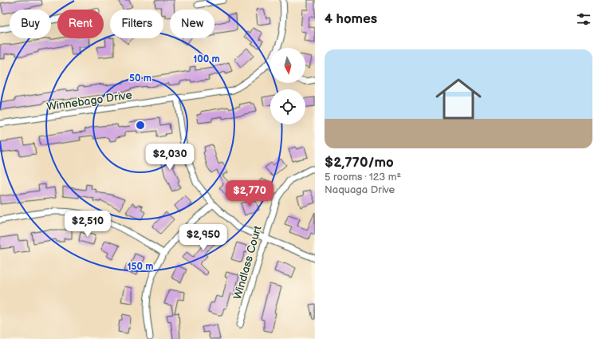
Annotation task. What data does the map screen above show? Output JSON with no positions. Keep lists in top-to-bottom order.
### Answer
{
  "streets": {
    "street": ["Winnebago Drive", "Windlass Court"]
  },
  "north": "bottom",
  "page": {
    "heading": "4 homes",
    "chip": [
      "Buy",
      "Rent",
      "Filters",
      "New"
    ],
    "list": [
      {
        "name": "$2,770/mo",
        "note": "5 rooms · 123 m² · Naquaga Drive"
      }
    ],
    "price": [
      "$2,030",
      "$2,770",
      "$2,510",
      "$2,950"
    ]
  },
  "rings": ["100 m", "50 m", "150 m"]
}
